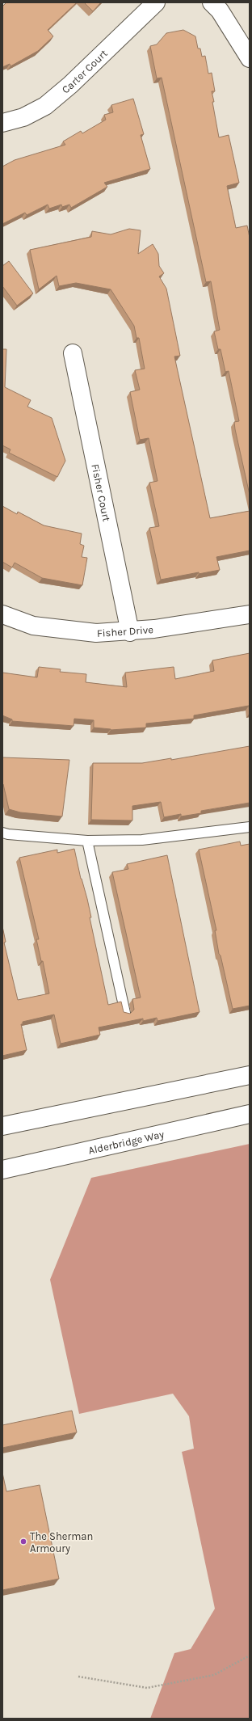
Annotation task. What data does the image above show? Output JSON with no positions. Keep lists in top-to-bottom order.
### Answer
{
  "streets": {
    "street": [
      "Carter Court",
      "Fisher Court",
      "Fisher Drive",
      "Alderbridge Way"
    ]
  },
  "crossings": [
    ["Fisher Court", "Fisher Drive"]
  ],
  "places": ["The Sherman Armoury"]
}
